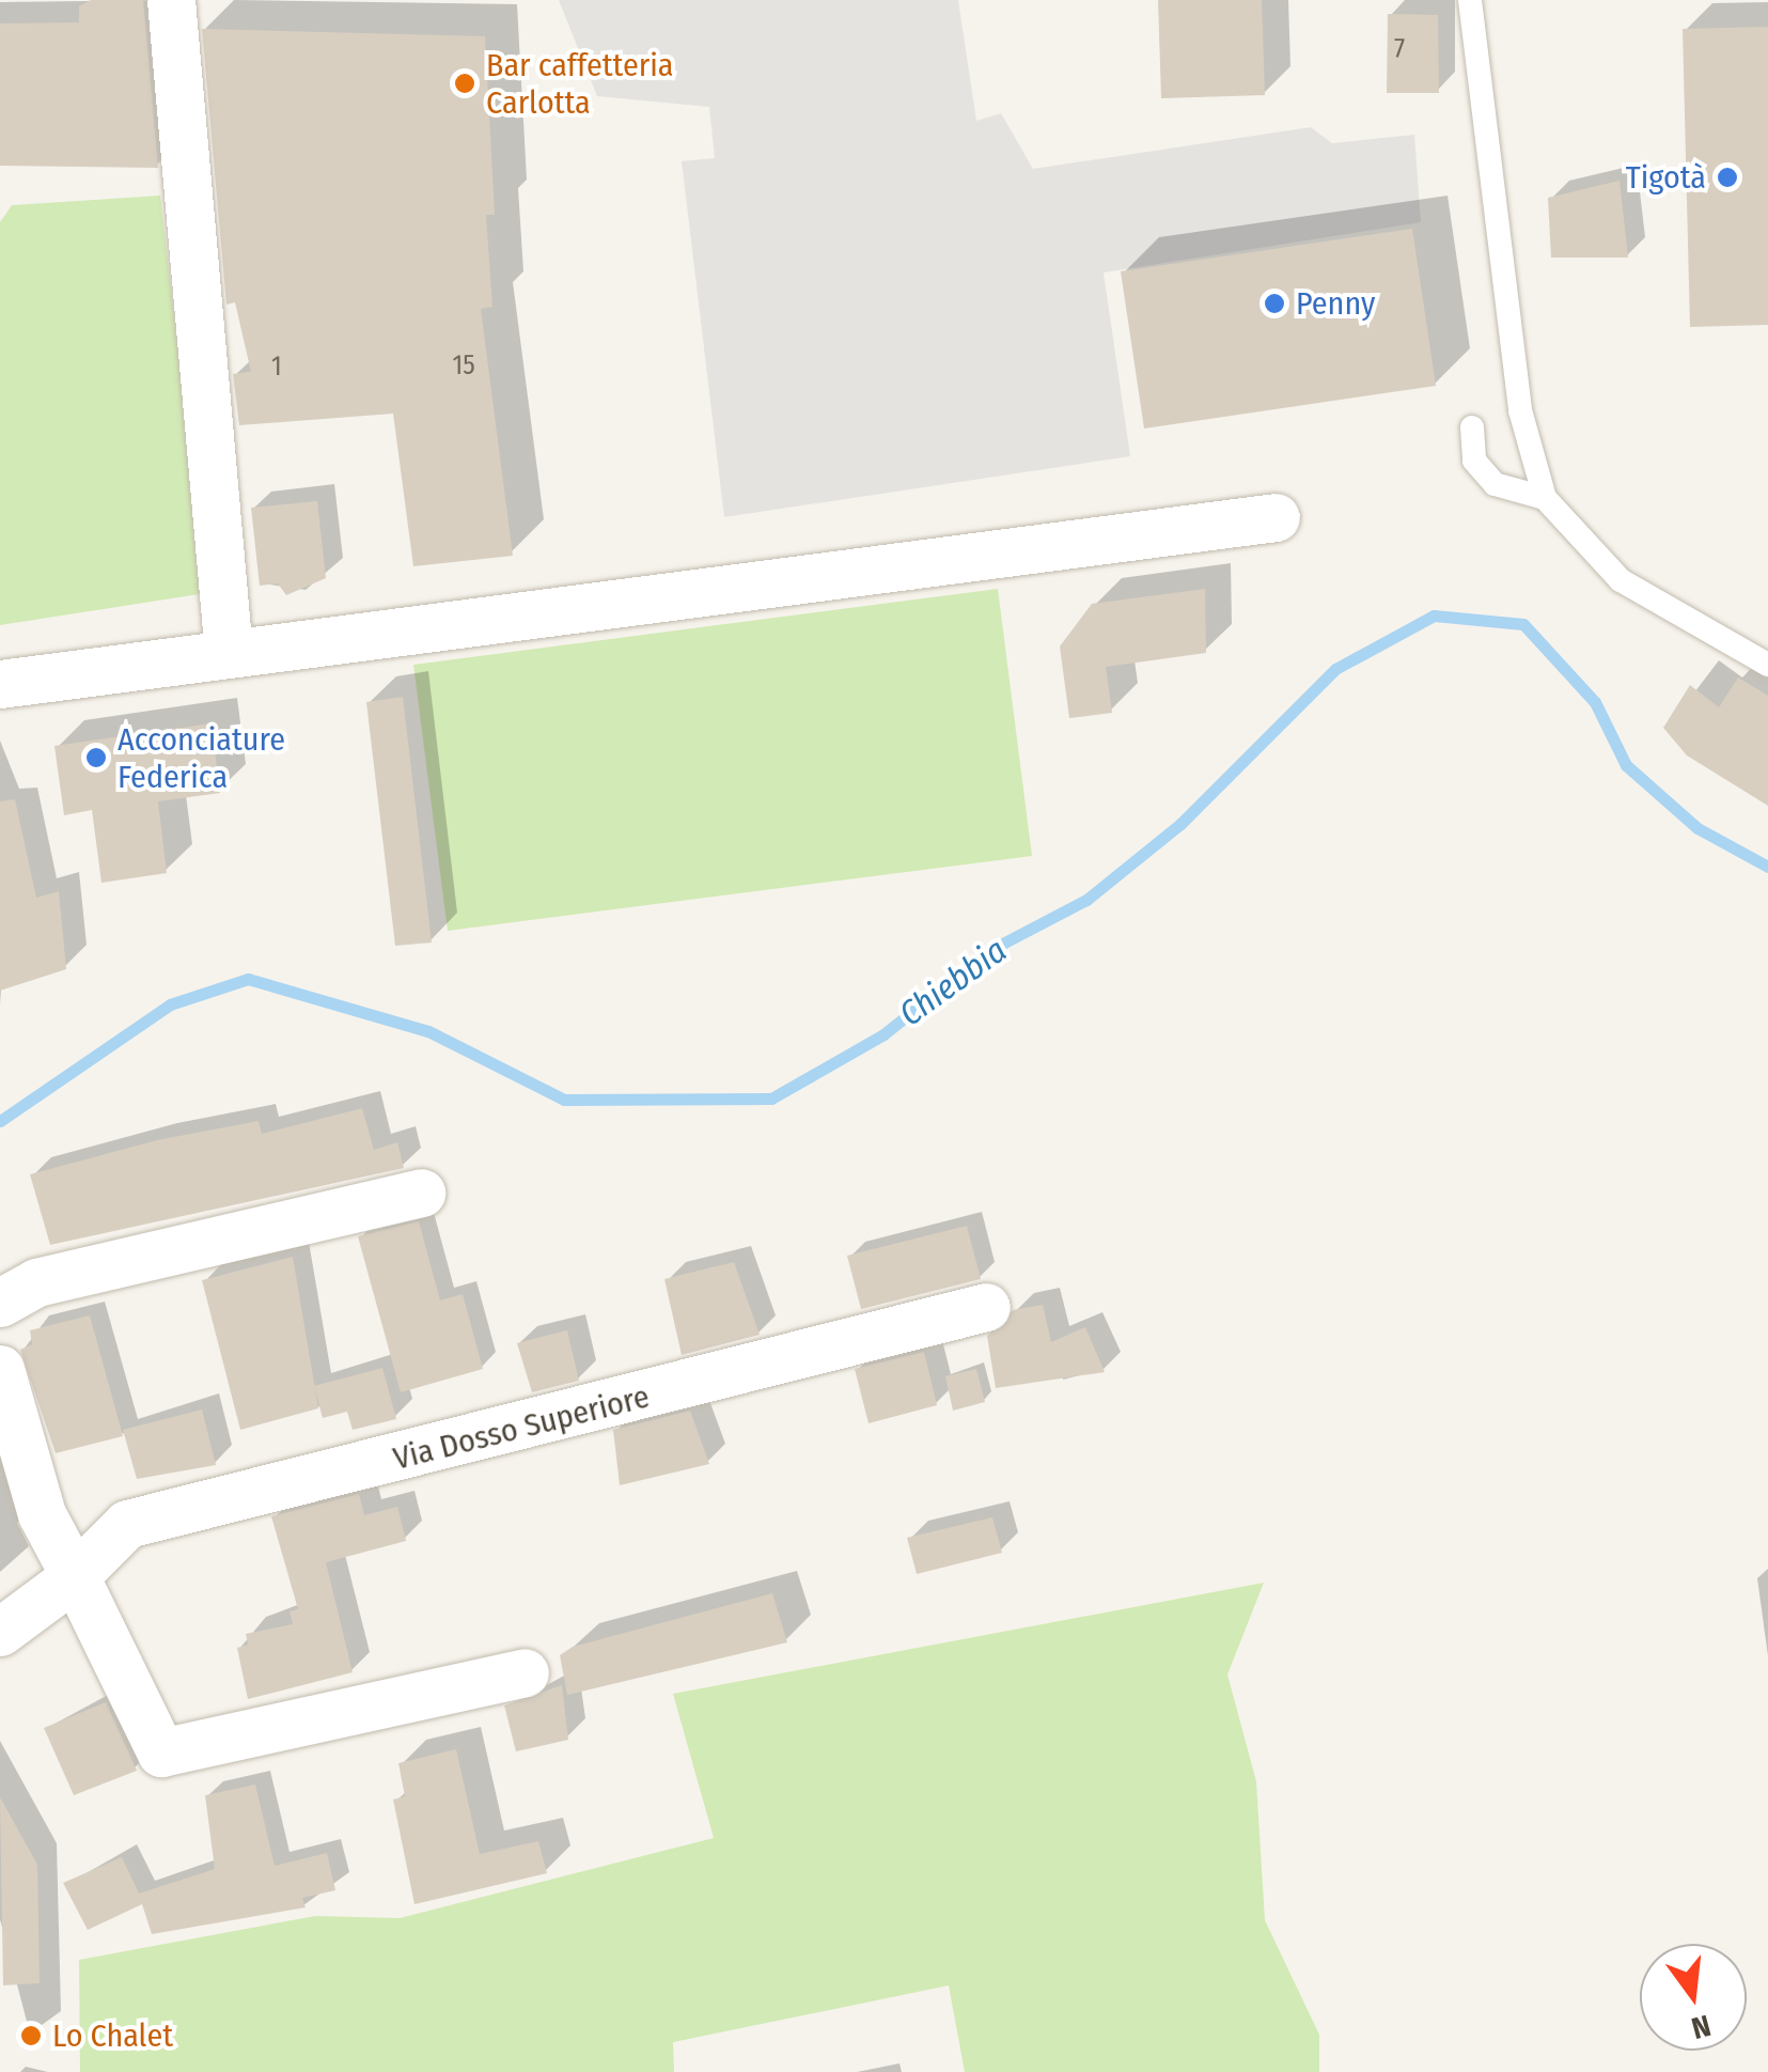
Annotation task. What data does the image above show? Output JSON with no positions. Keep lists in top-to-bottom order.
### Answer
{
  "streets": {
    "street": ["Via Dosso Superiore"]
  },
  "water": ["Chiebbia"],
  "places": [
    "Bar caffetteria Carlotta",
    "Tigotà",
    "Penny",
    "Acconciature Federica",
    "Lo Chalet"
  ],
  "house_numbers": ["7", "15", "1"],
  "north": "bottom"
}
